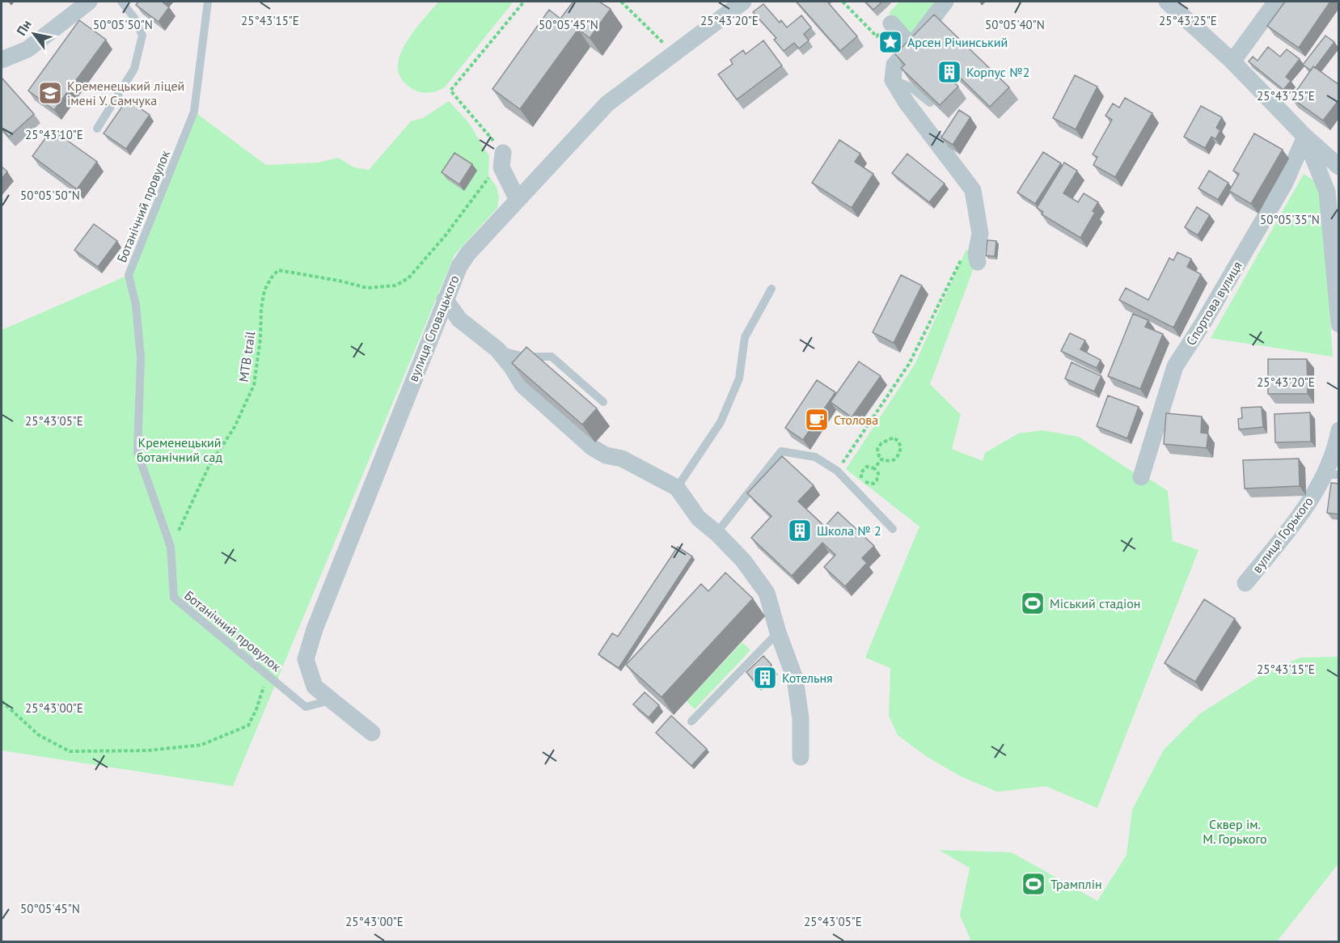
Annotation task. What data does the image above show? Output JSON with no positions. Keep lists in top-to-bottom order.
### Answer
{
  "streets": {
    "street": ["Спортова вулиця", "вулиця Словацького", "вулиця Горького"],
    "lane": ["Ботанічний провулок"],
    "path": ["MTB trail"]
  },
  "crossings": [
    ["Ботанічний провулок", "вулиця Словацького"],
    ["Ботанічний провулок", "MTB trail"]
  ],
  "parks": ["Кременецький ботанічний сад", "Сквер ім. М. Горького"],
  "places": {
    "place": ["Арсен Річинський"],
    "building": ["Корпус №2", "Школа № 2", "Котельня"],
    "school or university": ["Кременецький ліцей імені У. Самчука"],
    "cafe": ["Столова"],
    "sports": ["Міський стадіон", "Трамплін"]
  },
  "north": "top left",
  "coordinates": [
    "25°43'15\"E",
    "25°43'20\"E",
    "25°43'25\"E",
    "50°05'50\"N",
    "50°05'45\"N",
    "50°05'40\"N",
    "25°43'10\"E",
    "50°05'35\"N",
    "25°43'05\"E",
    "25°43'00\"E"
  ]
}
